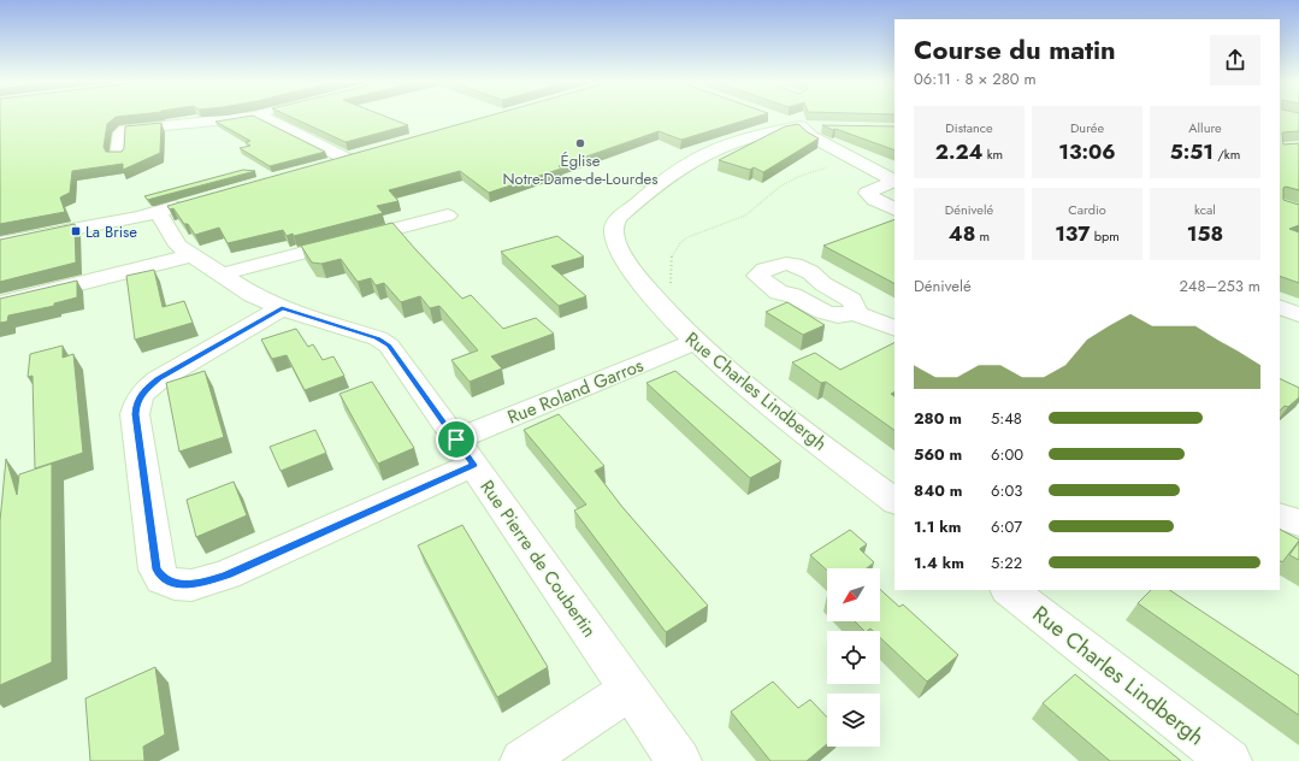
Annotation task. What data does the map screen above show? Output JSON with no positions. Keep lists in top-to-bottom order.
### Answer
{
  "streets": {
    "street": ["Rue Roland Garros", "Rue Charles Lindbergh", "Rue Pierre de Coubertin"]
  },
  "crossings": [
    ["Rue Roland Garros", "Rue Charles Lindbergh"],
    ["Rue Roland Garros", "Rue Pierre de Coubertin"]
  ],
  "places": {
    "other": ["Église Notre-Dame-de-Lourdes"],
    "transit": ["La Brise"]
  },
  "north": "bottom left",
  "page": {
    "heading": ["Course du matin", "06:11 · 8 × 280 m"],
    "stats": [
      ["Distance", "2.24 km"],
      ["Durée", "13:06"],
      ["Allure", "5:51 /km"],
      ["Dénivelé", "48 m"],
      ["Cardio", "137 bpm"],
      ["kcal", "158"]
    ],
    "chart": ["Dénivelé", "248–253 m"],
    "list": [
      {
        "name": "280 m",
        "note": "5:48"
      },
      {
        "name": "560 m",
        "note": "6:00"
      },
      {
        "name": "840 m",
        "note": "6:03"
      },
      {
        "name": "1.1 km",
        "note": "6:07"
      },
      {
        "name": "1.4 km",
        "note": "5:22"
      }
    ]
  }
}
